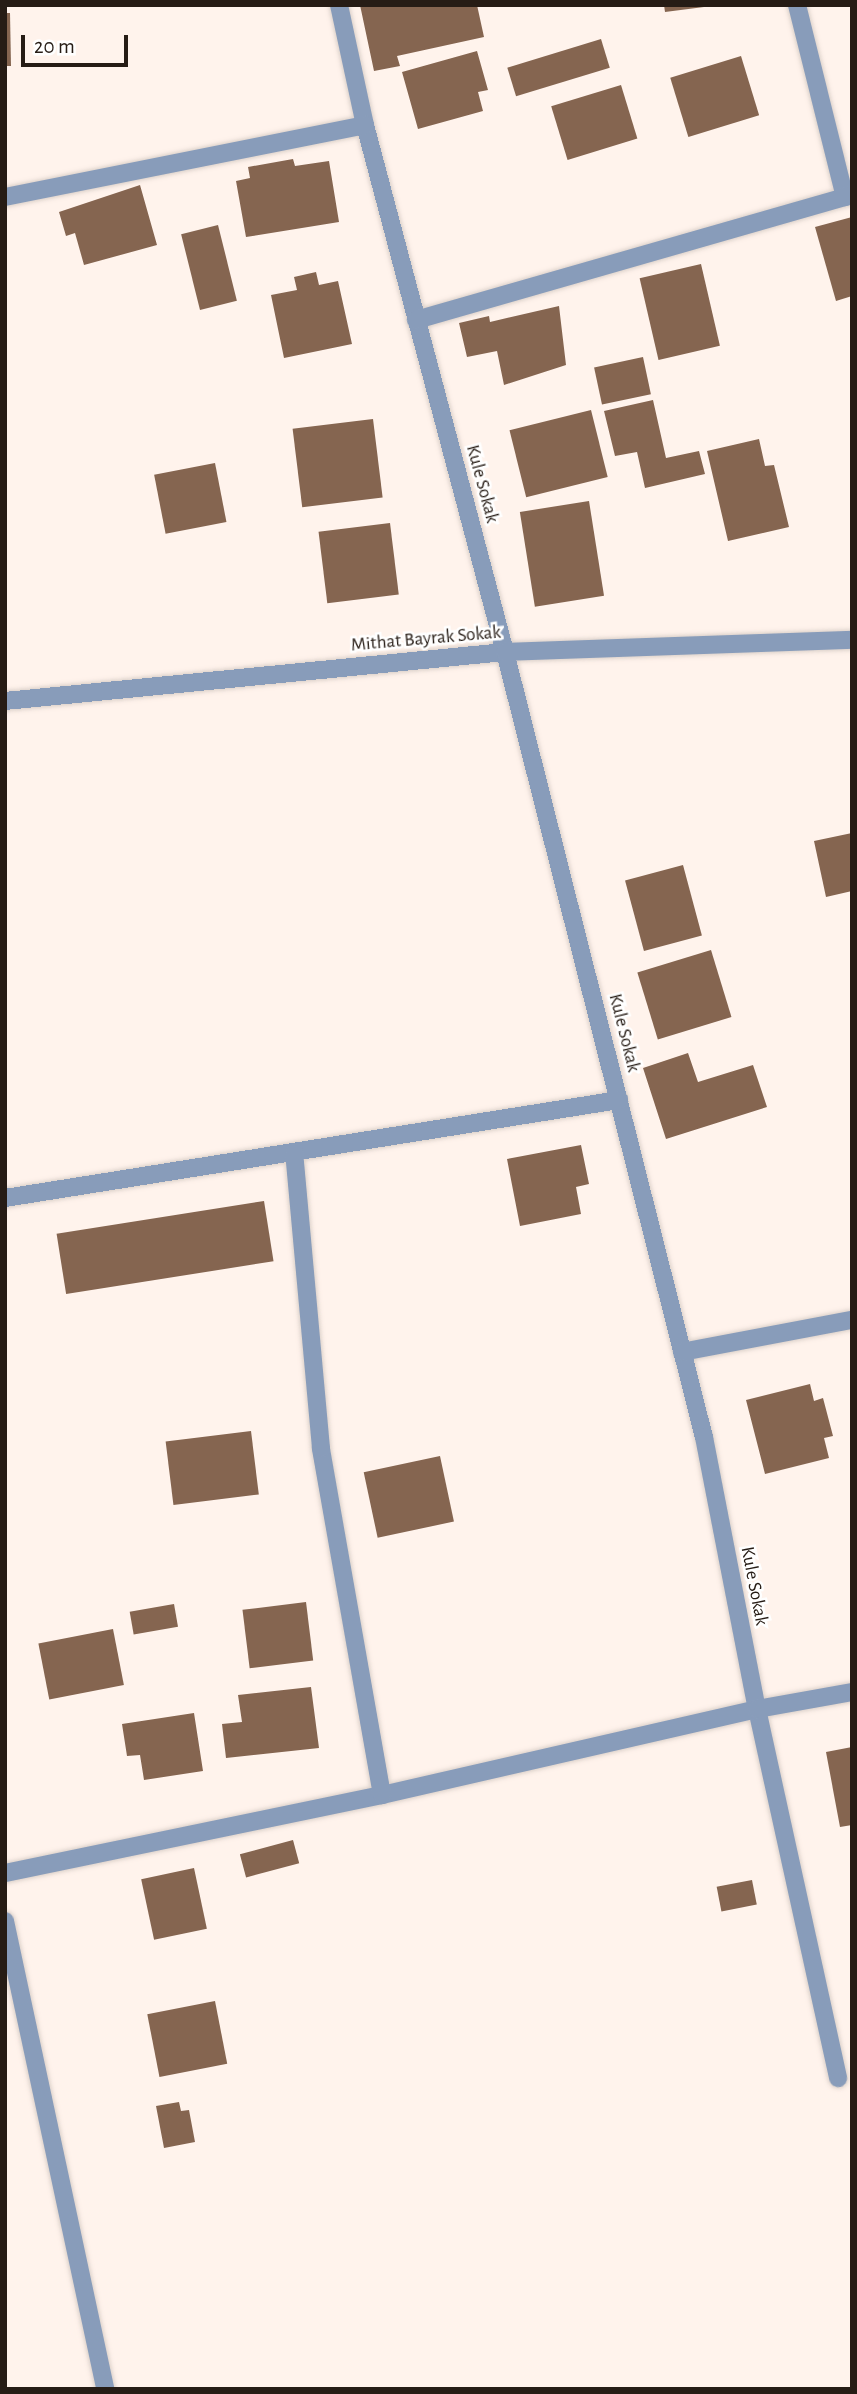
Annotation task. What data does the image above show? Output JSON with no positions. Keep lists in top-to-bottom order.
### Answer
{
  "streets": {
    "street": ["Kule Sokak", "Mithat Bayrak Sokak"]
  },
  "crossings": [
    ["Kule Sokak", "Mithat Bayrak Sokak"]
  ],
  "scale_bar": "20 m"
}
